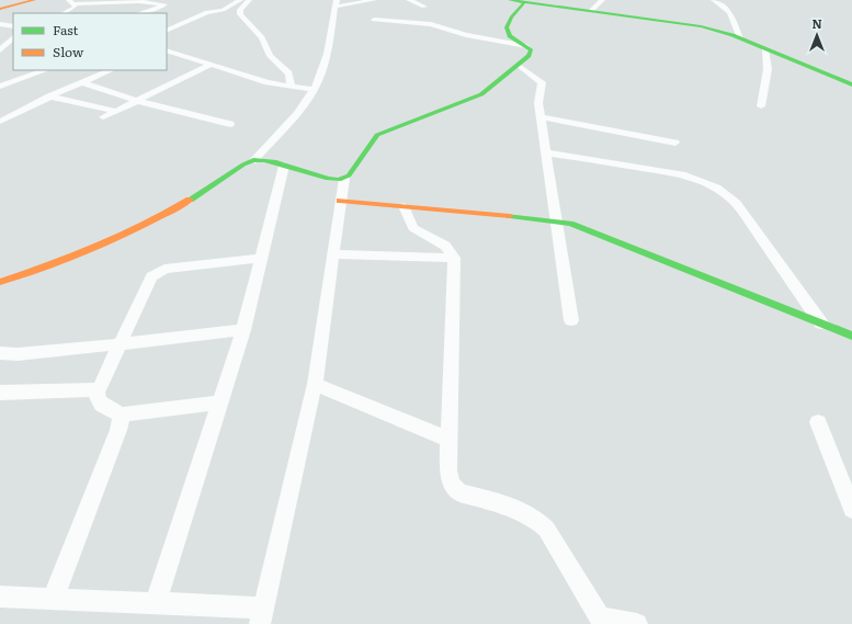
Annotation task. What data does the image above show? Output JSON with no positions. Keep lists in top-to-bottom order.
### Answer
{
  "legend": ["Fast", "Slow"],
  "north": "top"
}
